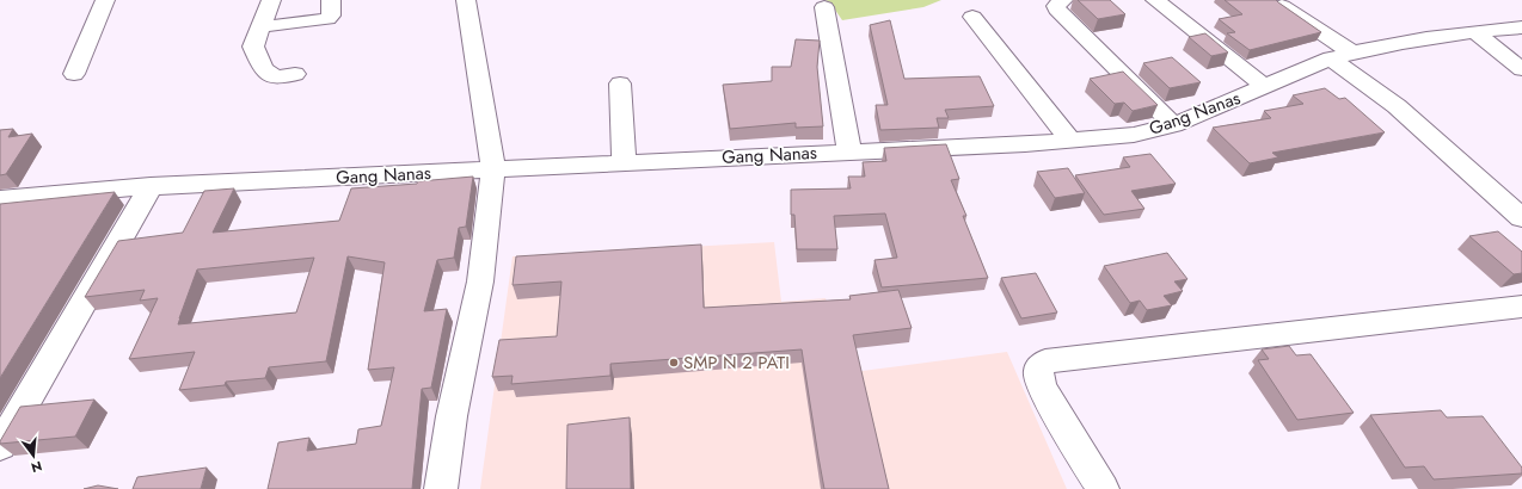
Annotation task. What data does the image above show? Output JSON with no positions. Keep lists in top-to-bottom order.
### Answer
{
  "streets": {
    "street": ["Gang Nanas"]
  },
  "places": ["SMP N 2 PATI"],
  "north": "bottom"
}
